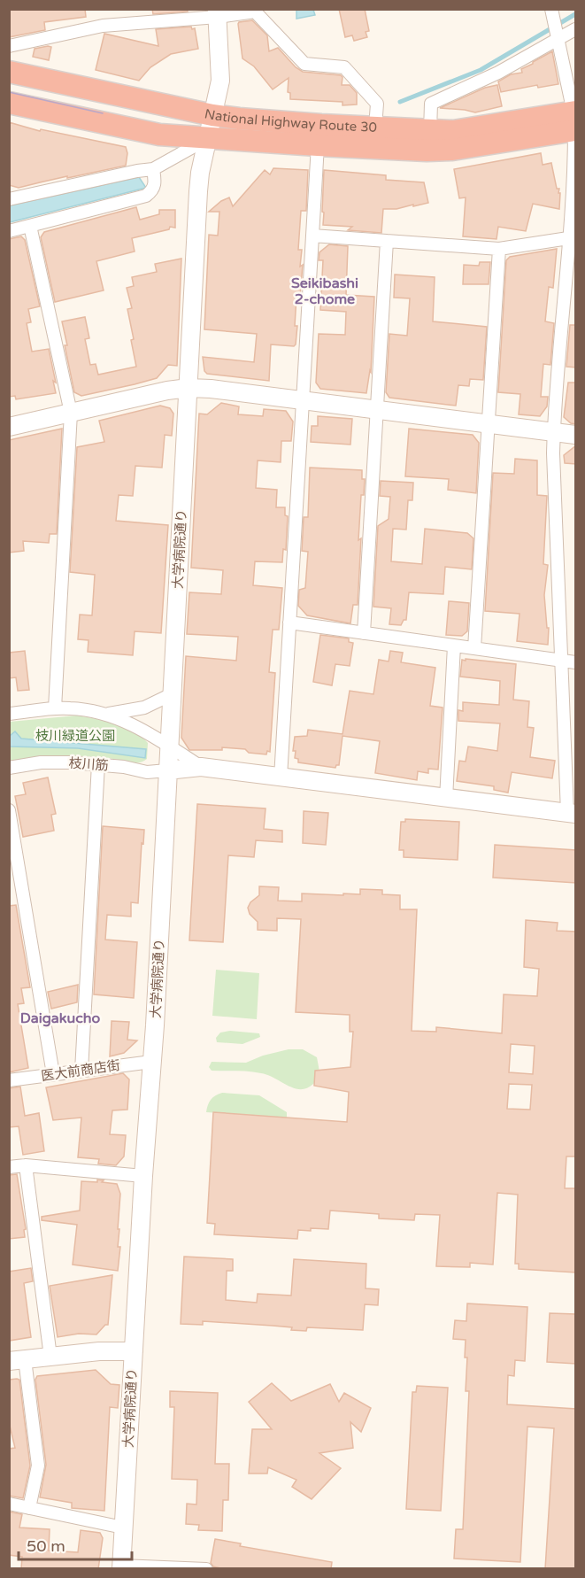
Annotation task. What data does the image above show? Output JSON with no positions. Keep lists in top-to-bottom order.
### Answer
{
  "streets": {
    "highway": ["National Highway Route 30"],
    "street": ["大学病院通り", "枝川筋", "医大前商店街"]
  },
  "crossings": [
    ["National Highway Route 30", "大学病院通り"],
    ["大学病院通り", "枝川筋"],
    ["大学病院通り", "医大前商店街"]
  ],
  "districts": ["Seikibashi 2-chome", "Daigakucho"],
  "parks": ["枝川緑道公園"],
  "scale_bar": "50 m"
}
